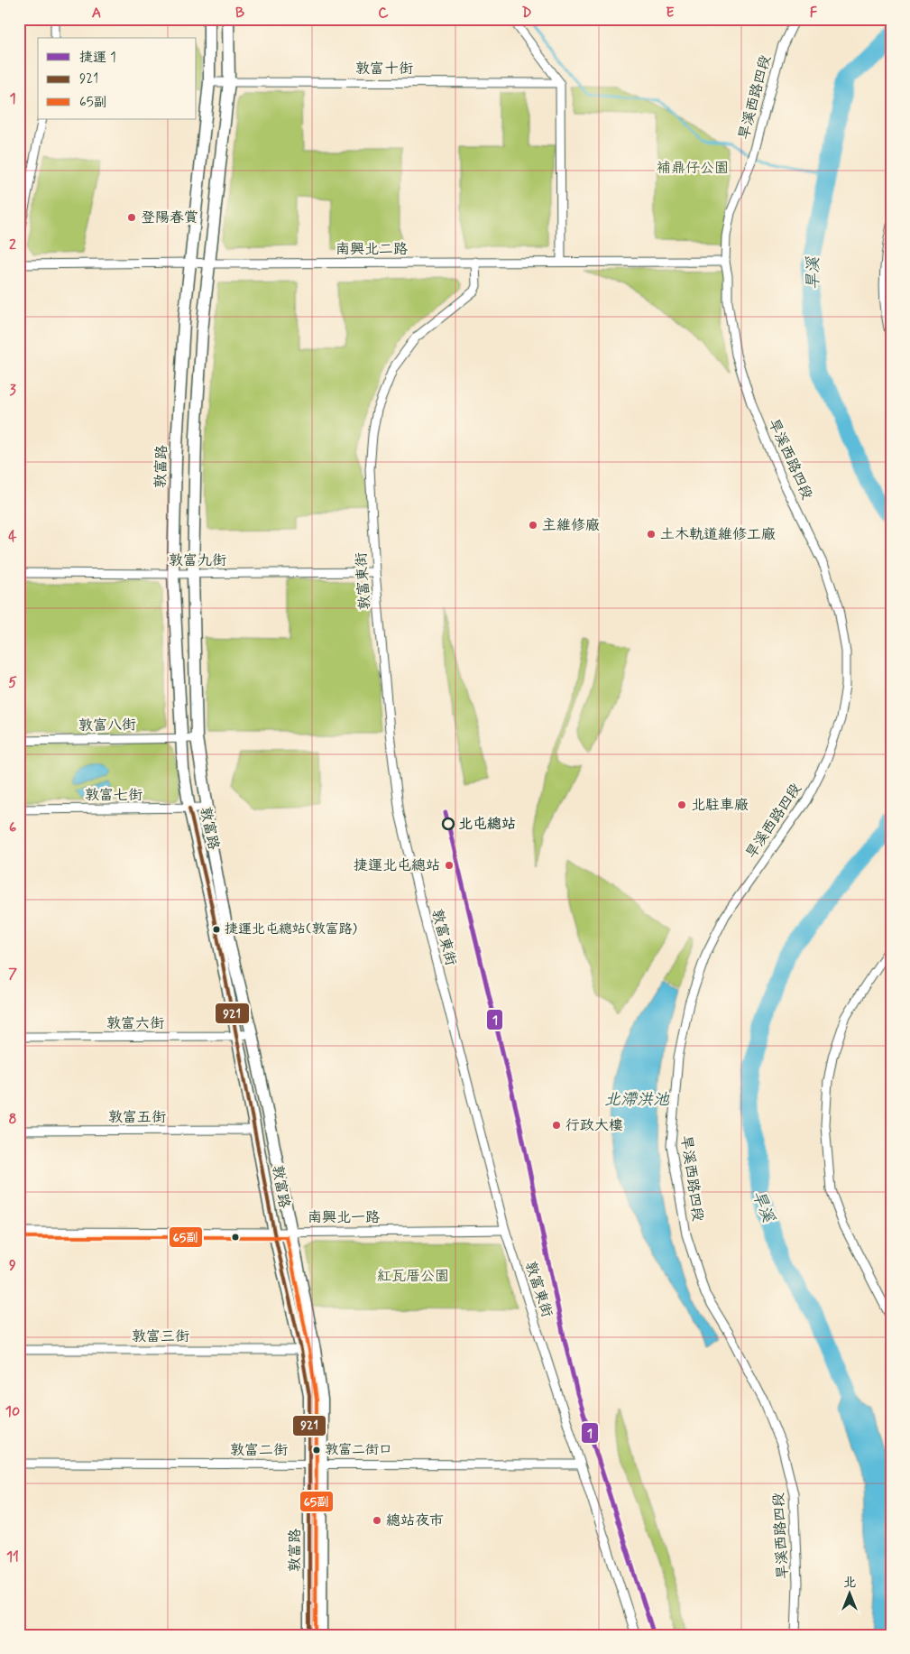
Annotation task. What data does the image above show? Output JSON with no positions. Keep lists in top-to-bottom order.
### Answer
{
  "streets": {
    "street": [
      "敦富十街",
      "旱溪西路四段",
      "南興北二路",
      "敦富路",
      "敦富九街",
      "敦富東街",
      "敦富八街",
      "敦富七街",
      "敦富六街",
      "敦富五街",
      "南興北一路",
      "敦富三街",
      "敦富二街"
    ]
  },
  "crossings": [
    ["敦富十街", "敦富路"],
    ["旱溪西路四段", "南興北二路"],
    ["南興北二路", "敦富路"],
    ["南興北二路", "敦富東街"],
    ["敦富路", "敦富九街"],
    ["敦富路", "敦富八街"],
    ["敦富路", "敦富七街"],
    ["敦富路", "敦富六街"],
    ["敦富路", "敦富五街"],
    ["敦富路", "南興北一路"],
    ["敦富路", "敦富三街"],
    ["敦富路", "敦富二街"],
    ["敦富九街", "敦富東街"],
    ["敦富東街", "南興北一路"],
    ["敦富東街", "敦富二街"]
  ],
  "water": ["旱溪", "北滯洪池"],
  "parks": ["補鼎仔公園", "紅瓦厝公園"],
  "places": [
    "登陽春賞",
    "主維修廠",
    "土木軌道維修工廠",
    "北駐車廠",
    "北屯總站",
    "捷運北屯總站",
    "捷運北屯總站(敦富路)",
    "行政大樓",
    "敦富二街口",
    "總站夜市"
  ],
  "lines": ["transit line 921", "metro line 1", "transit line 65副"],
  "legend": ["捷運 1", "921", "65副"],
  "north": "top",
  "grid": {
    "columns": [
      "A",
      "B",
      "C",
      "D",
      "E",
      "F"
    ],
    "rows": [
      "1",
      "2",
      "3",
      "4",
      "5",
      "6",
      "7",
      "8",
      "9",
      "10",
      "11"
    ]
  }
}
